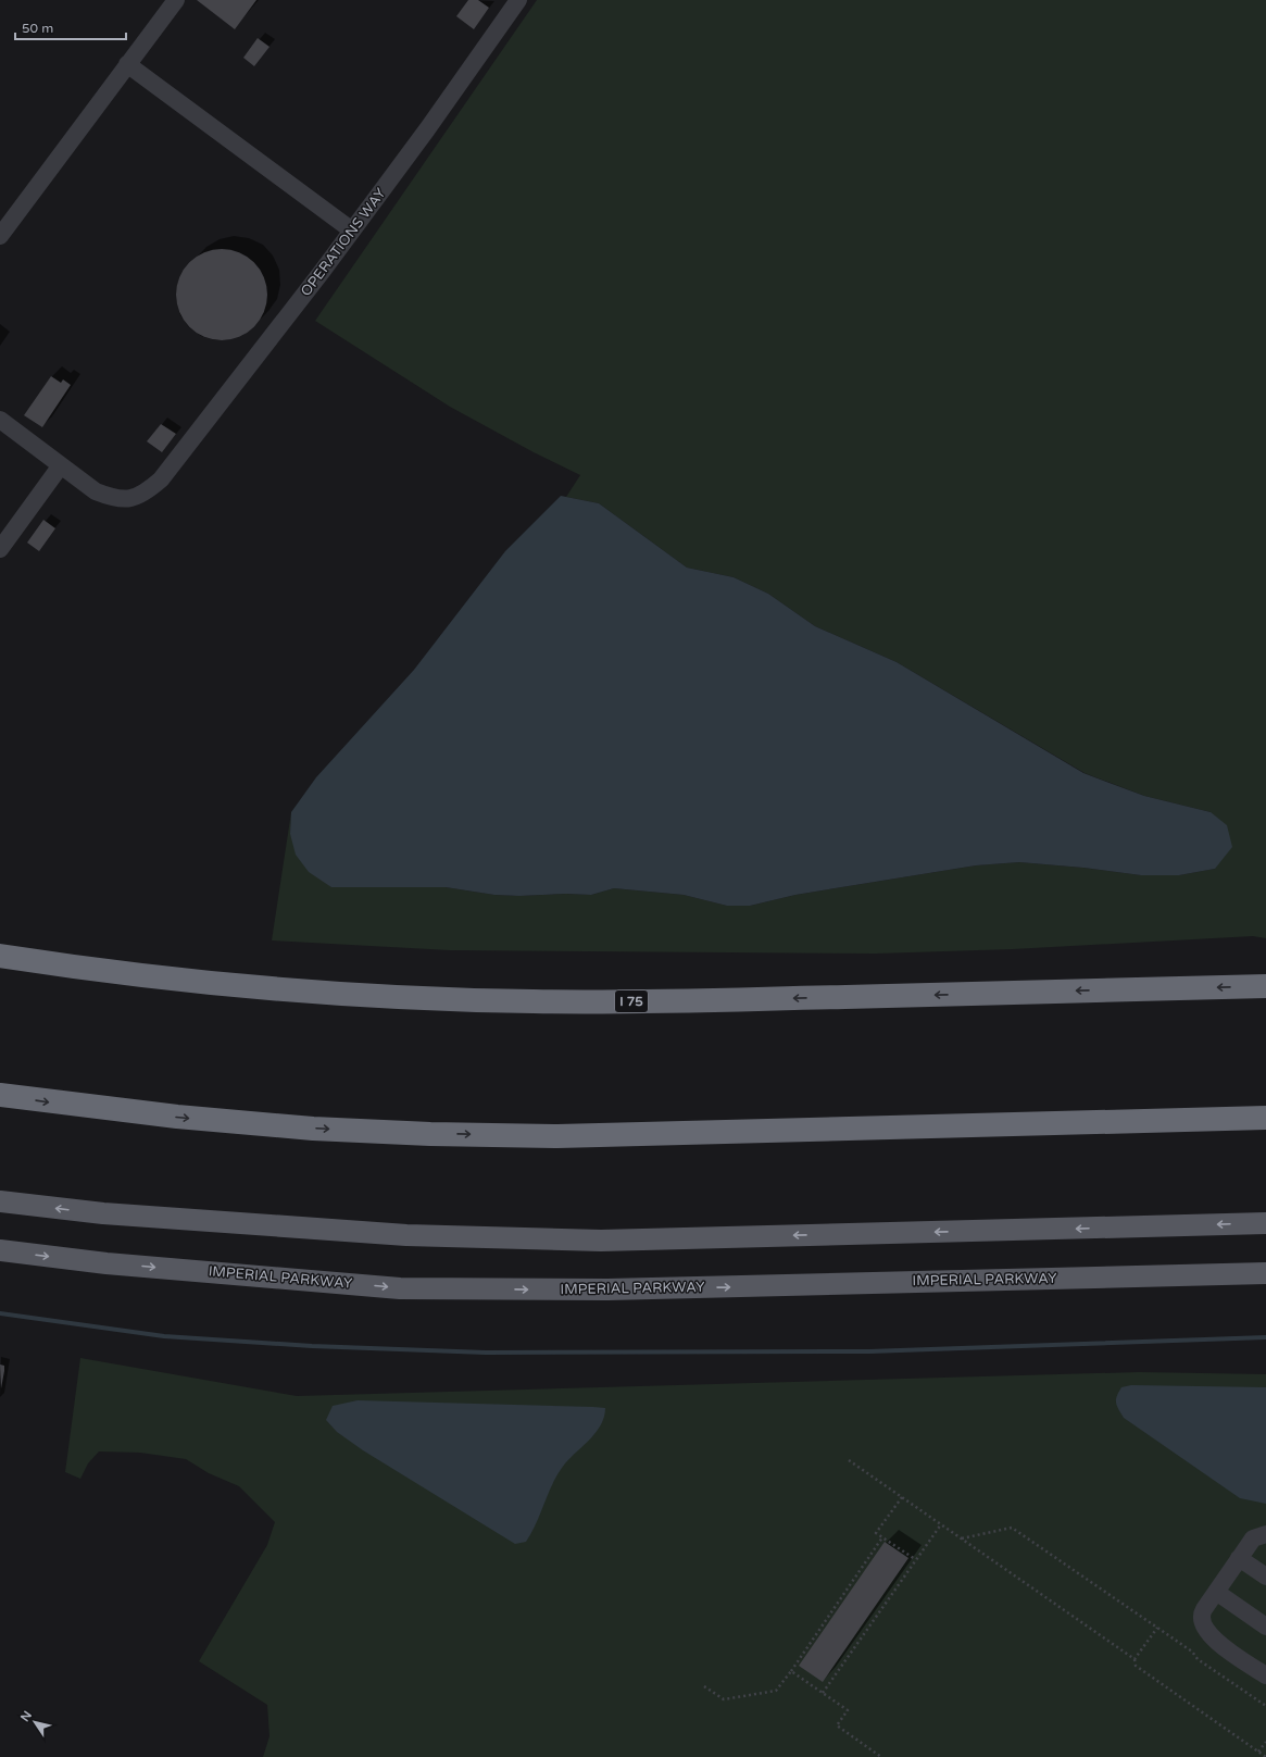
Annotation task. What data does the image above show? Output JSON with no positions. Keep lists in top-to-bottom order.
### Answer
{
  "streets": {
    "highway": ["I 75"],
    "main road": ["IMPERIAL PARKWAY"],
    "lane": ["OPERATIONS WAY"]
  },
  "scale_bar": "50 m",
  "north": "top left"
}
